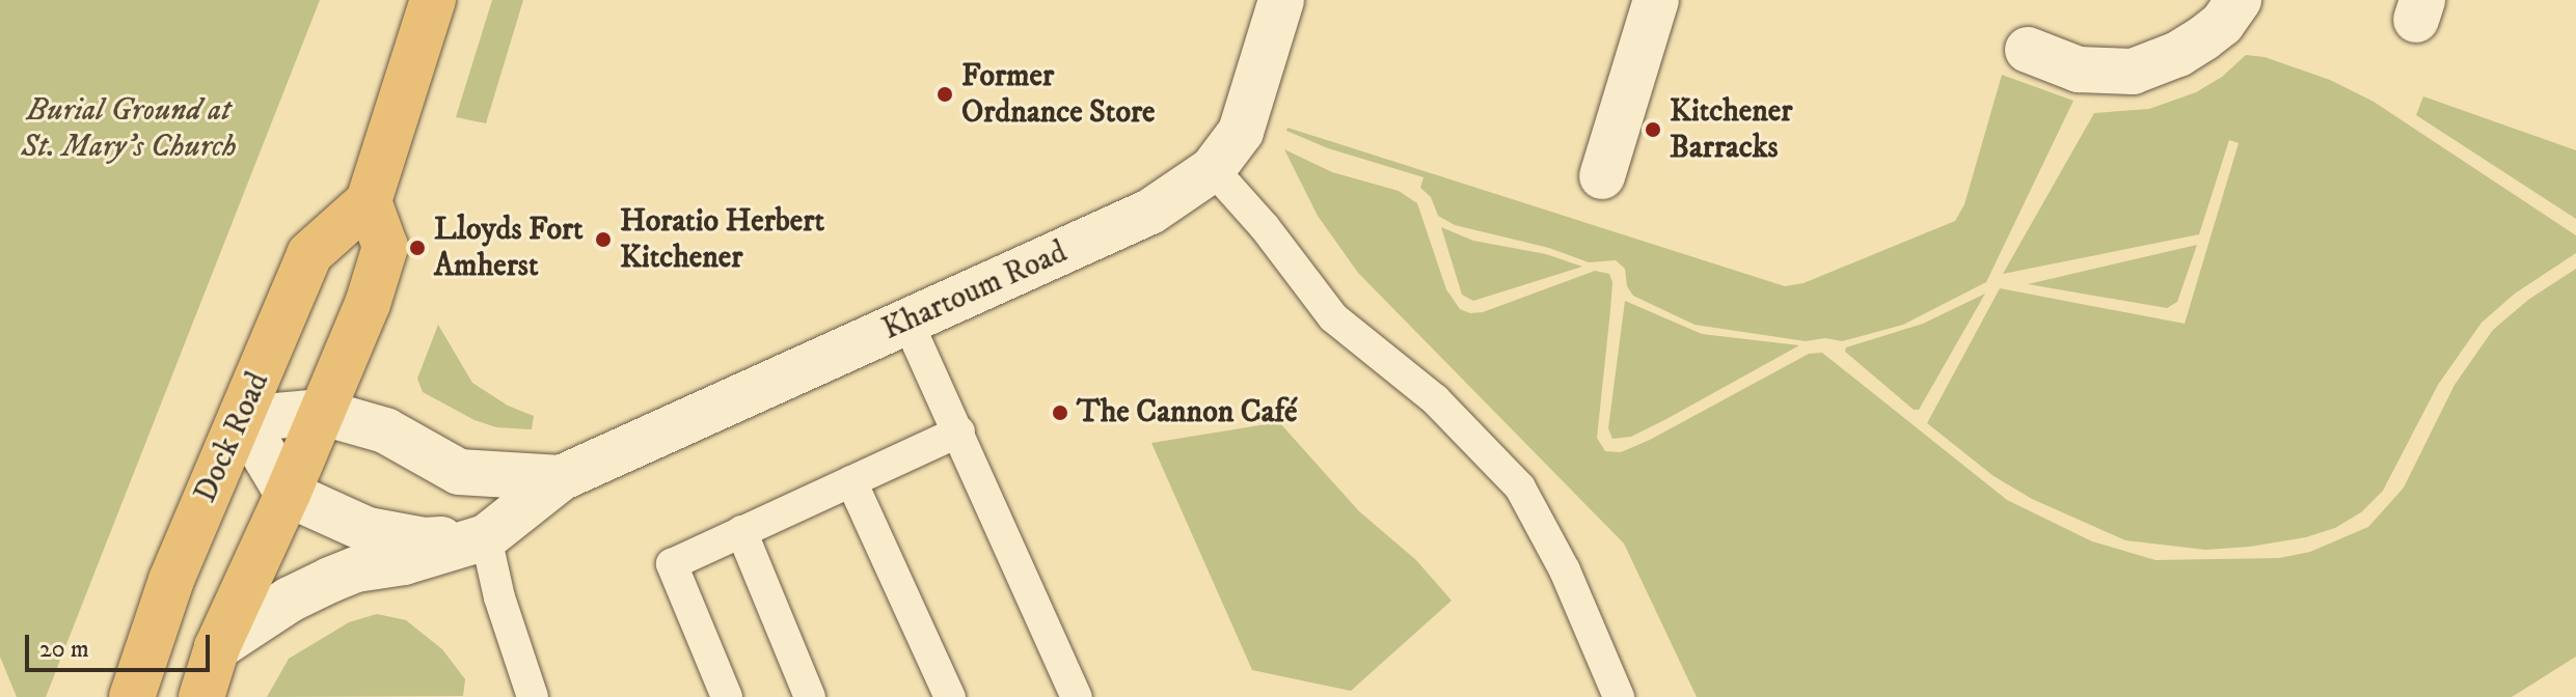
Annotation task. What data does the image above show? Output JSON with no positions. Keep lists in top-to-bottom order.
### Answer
{
  "streets": {
    "main road": ["Dock Road"],
    "street": ["Khartoum Road"]
  },
  "crossings": [
    ["Khartoum Road", "Dock Road"]
  ],
  "parks": ["Burial Ground at St. Mary’s Church"],
  "places": [
    "Former Ordnance Store",
    "Kitchener Barracks",
    "Horatio Herbert Kitchener",
    "Lloyds Fort Amherst",
    "The Cannon Café"
  ],
  "scale_bar": "20 m"
}
